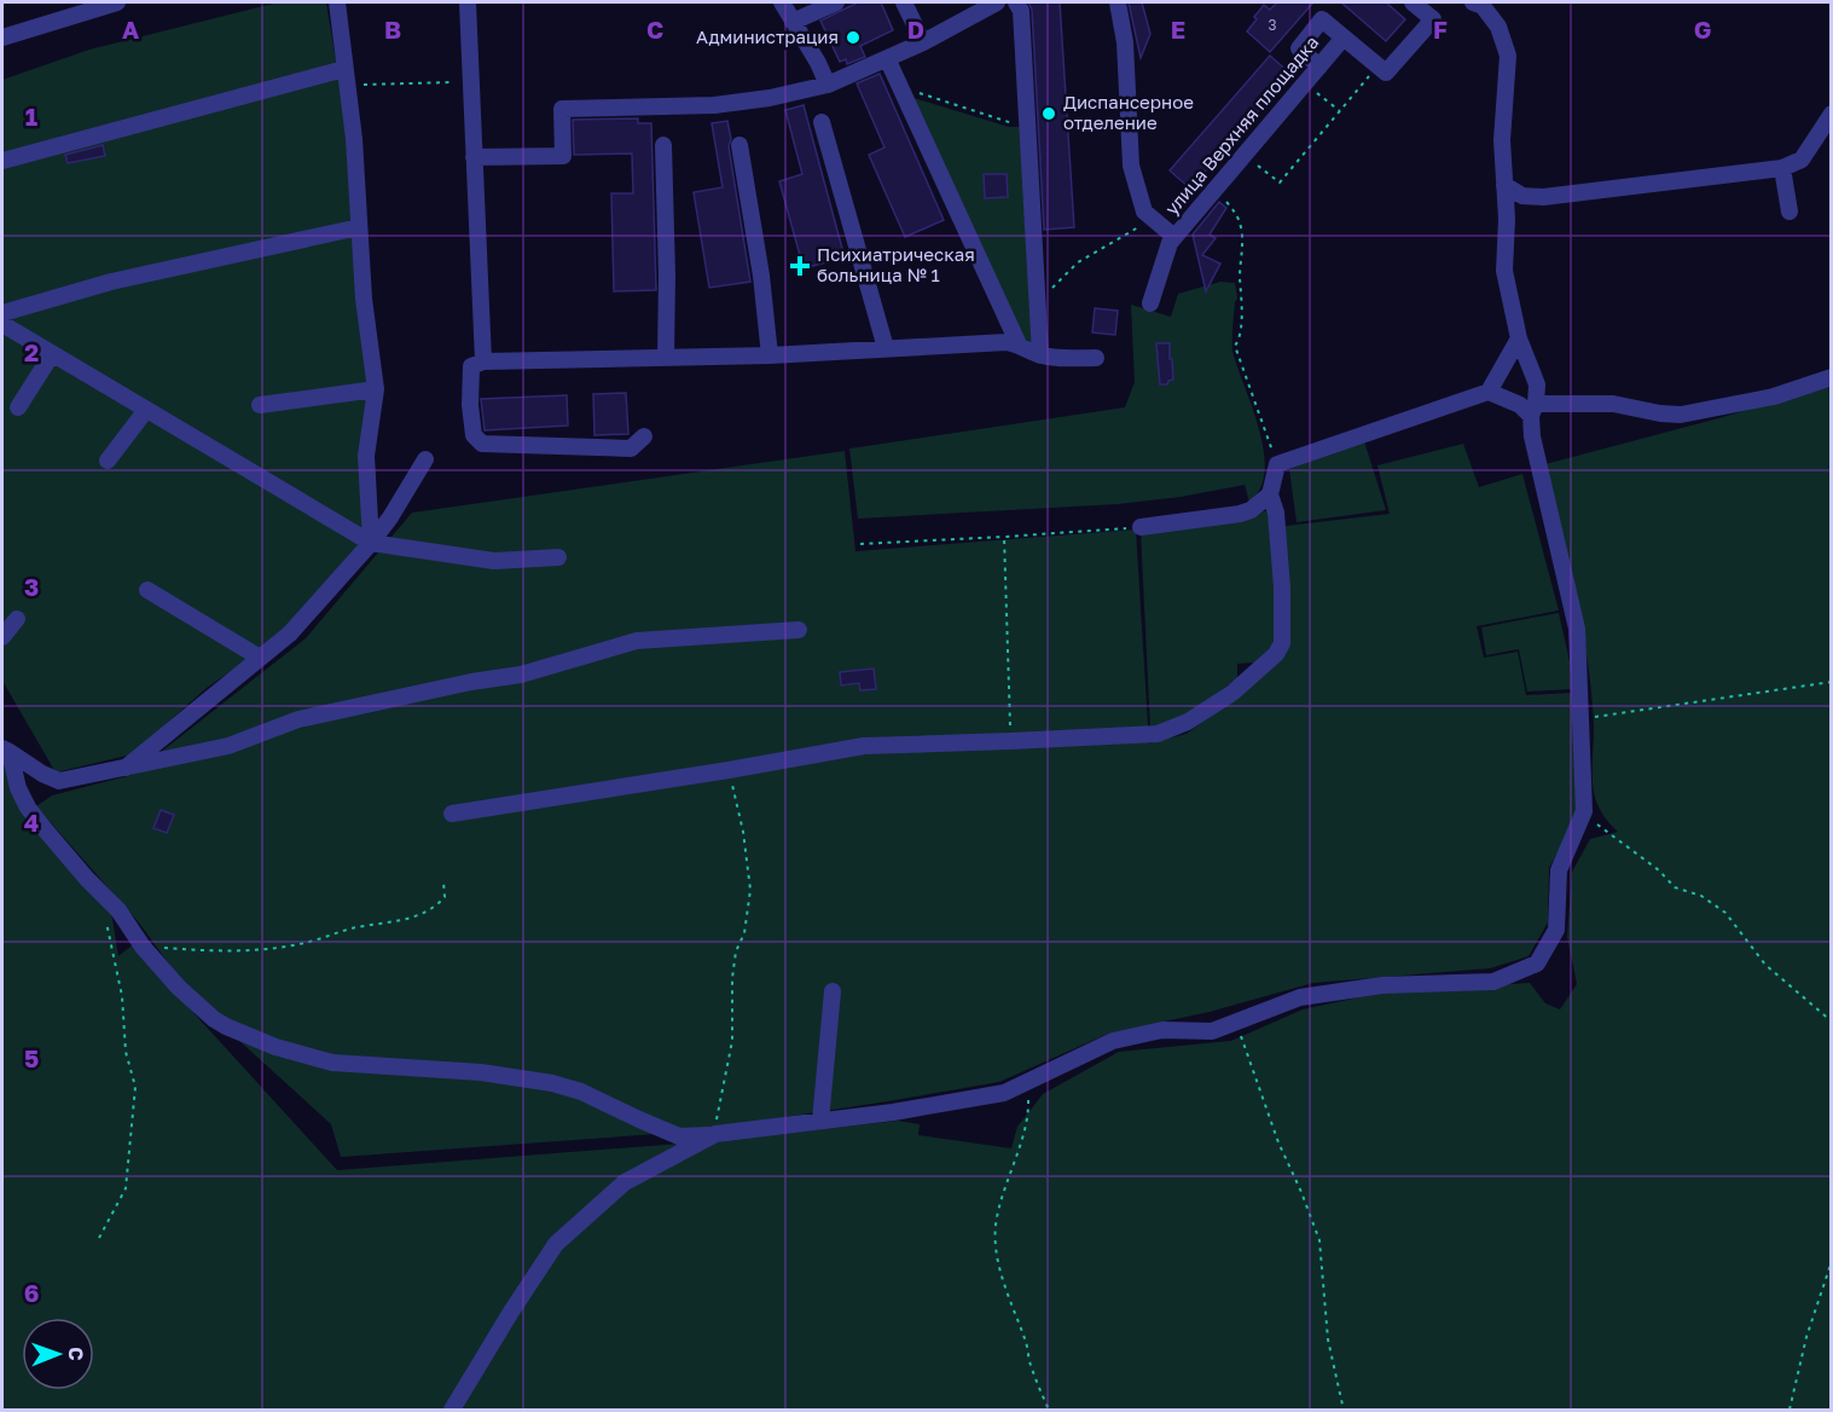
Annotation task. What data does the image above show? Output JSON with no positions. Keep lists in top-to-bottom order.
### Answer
{
  "streets": {
    "street": ["улица Верхняя площадка"]
  },
  "places": {
    "other": ["Администрация", "Диспансерное отделение"],
    "health": ["Психиатрическая больница № 1"]
  },
  "house_numbers": ["3"],
  "north": "right",
  "grid": {
    "columns": [
      "A",
      "B",
      "C",
      "D",
      "E",
      "F",
      "G"
    ],
    "rows": [
      "1",
      "2",
      "3",
      "4",
      "5",
      "6"
    ]
  }
}
